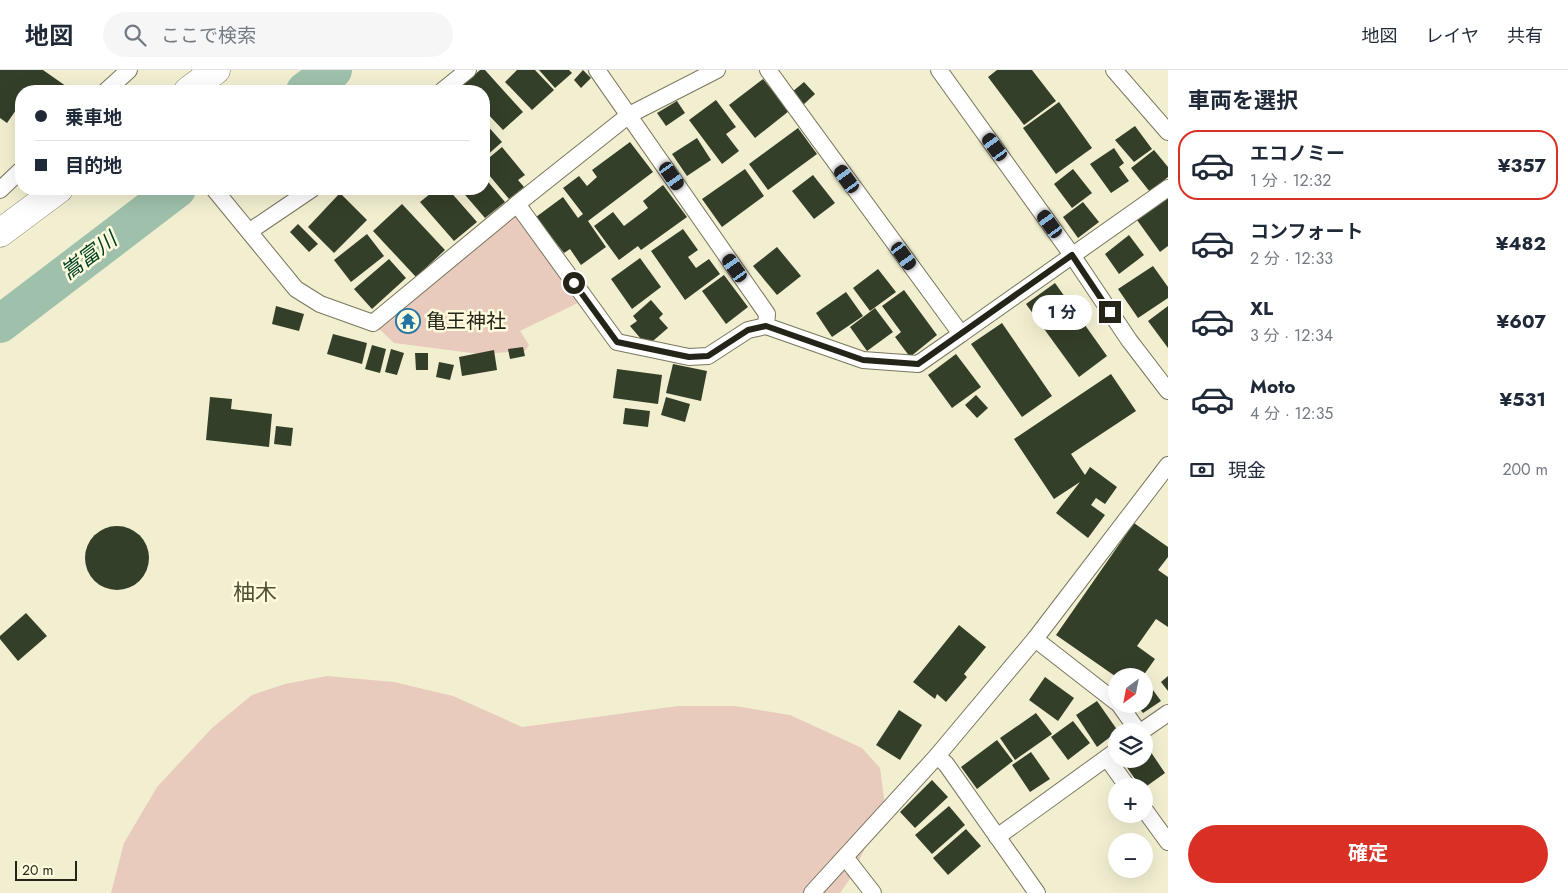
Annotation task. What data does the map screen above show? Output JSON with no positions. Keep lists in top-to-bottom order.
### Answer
{
  "districts": ["柚木"],
  "water": ["嵩富川"],
  "places": {
    "temple": ["亀王神社"]
  },
  "scale_bar": "20 m",
  "north": "bottom left",
  "page": {
    "header": "地図",
    "search": "ここで検索",
    "nav": ["地図", "レイヤ", "共有"],
    "heading": "車両を選択",
    "banner": ["乗車地", "目的地"],
    "list": [
      {
        "name": "エコノミー",
        "note": "1 分 · 12:32",
        "value": "¥357"
      },
      {
        "name": "コンフォート",
        "note": "2 分 · 12:33",
        "value": "¥482"
      },
      {
        "name": "XL",
        "note": "3 分 · 12:34",
        "value": "¥607"
      },
      {
        "name": "Moto",
        "note": "4 分 · 12:35",
        "value": "¥531"
      }
    ],
    "bubble": "1 分",
    "pay": ["現金", "200 m"],
    "map_buttons": ["+", "−"],
    "buttons": "確定",
    "scale": "20 m"
  }
}
